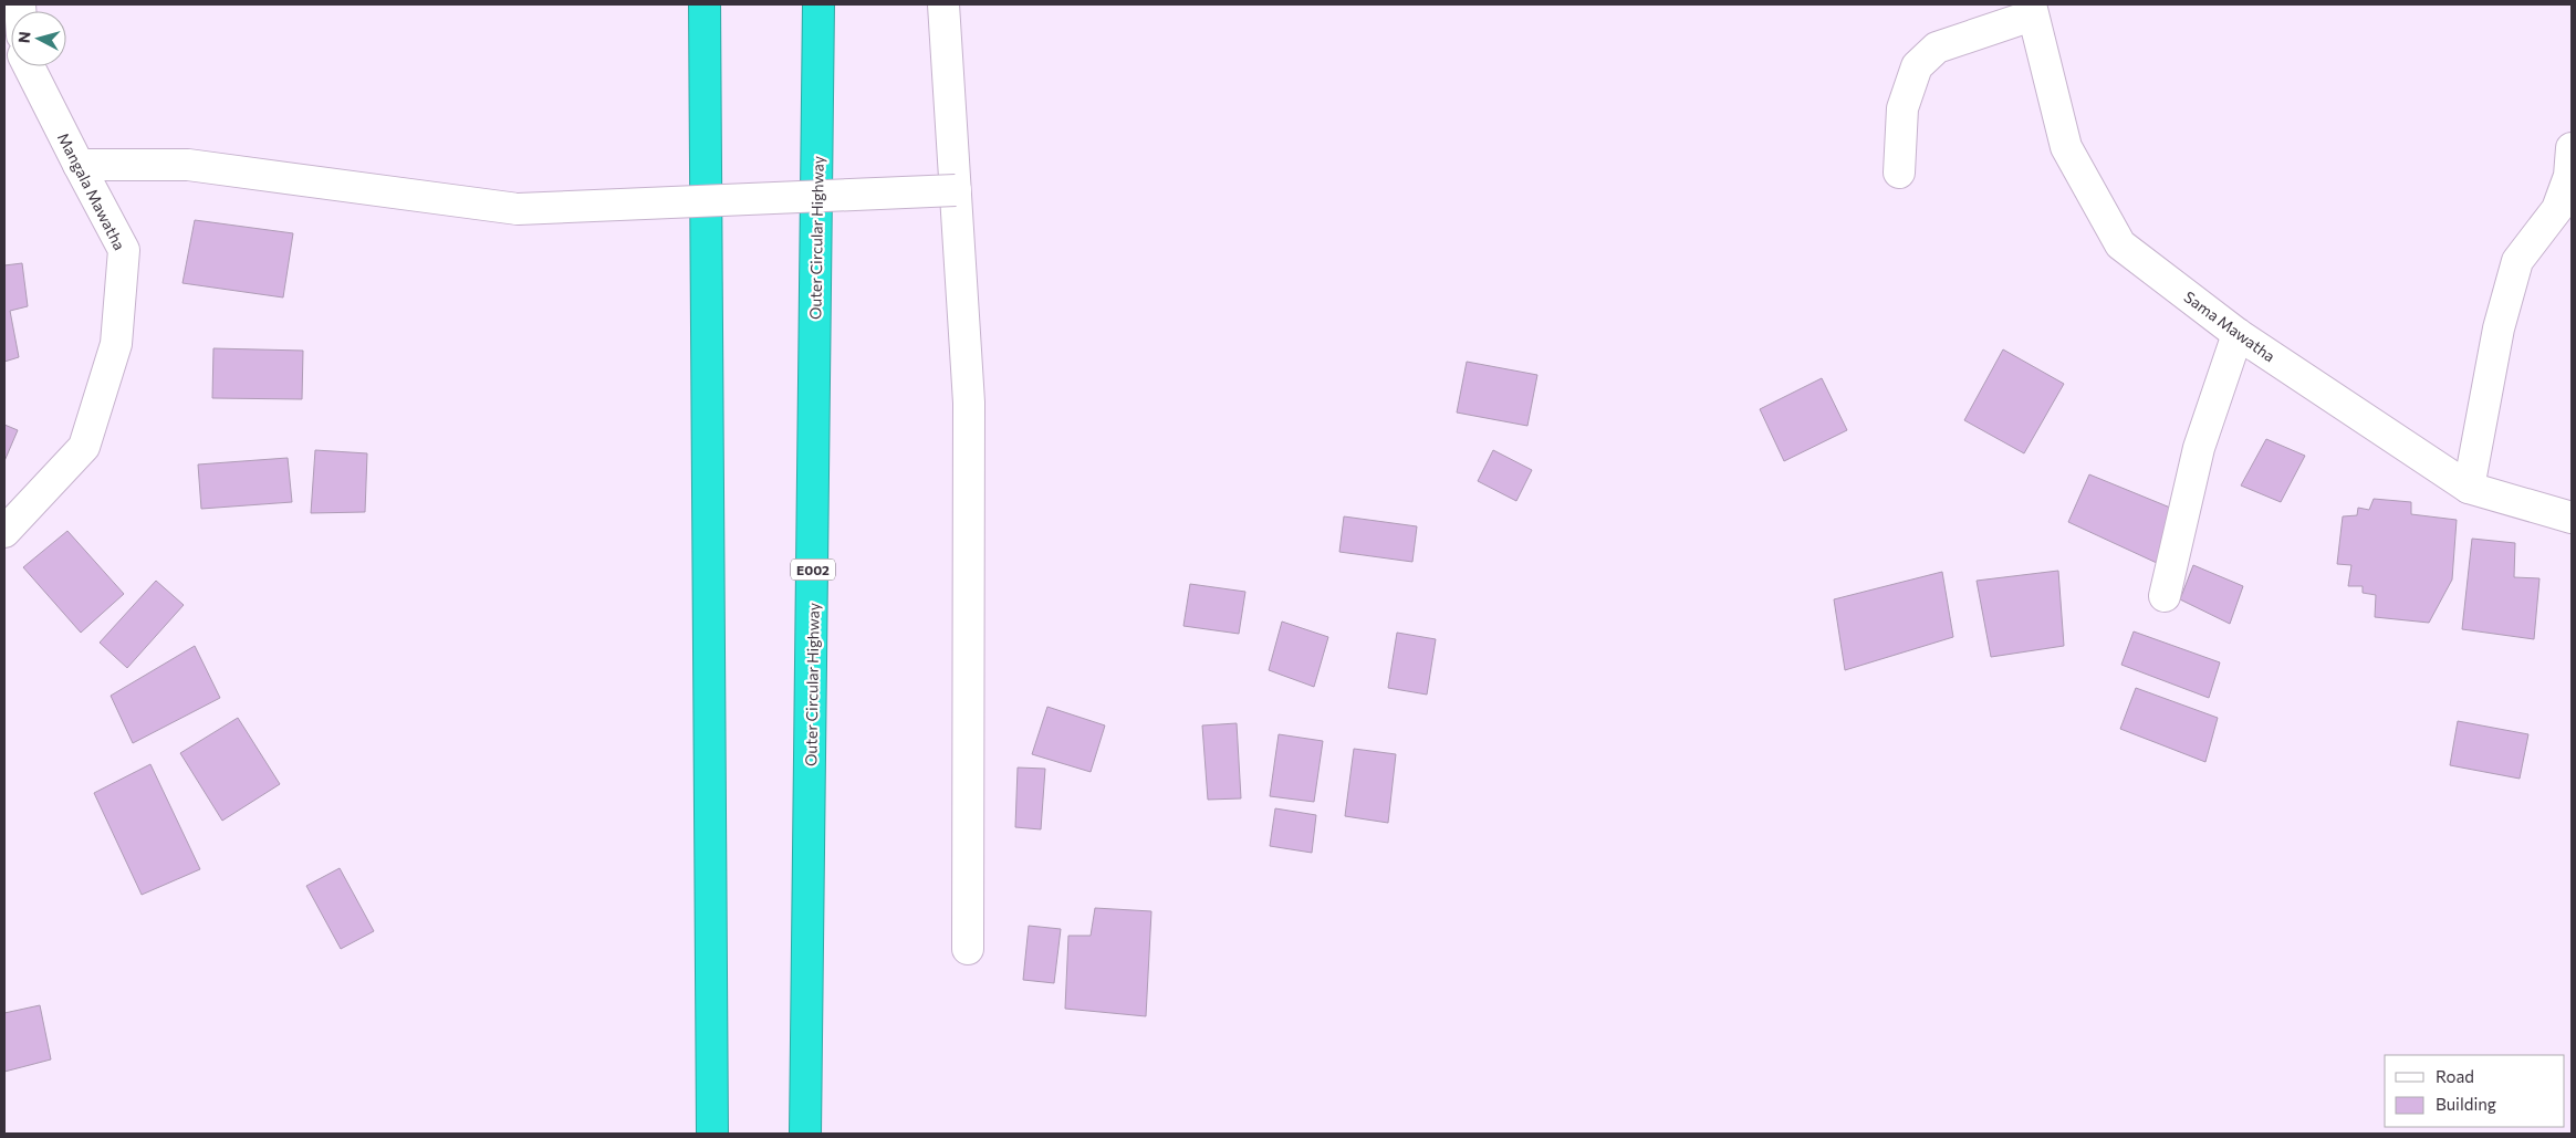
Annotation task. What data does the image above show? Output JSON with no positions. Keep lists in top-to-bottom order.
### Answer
{
  "streets": {
    "highway": ["Outer Circular Highway", "E002"],
    "street": ["Mangala Mawatha", "Sama Mawatha"]
  },
  "legend": ["Road", "Building"],
  "north": "left"
}
